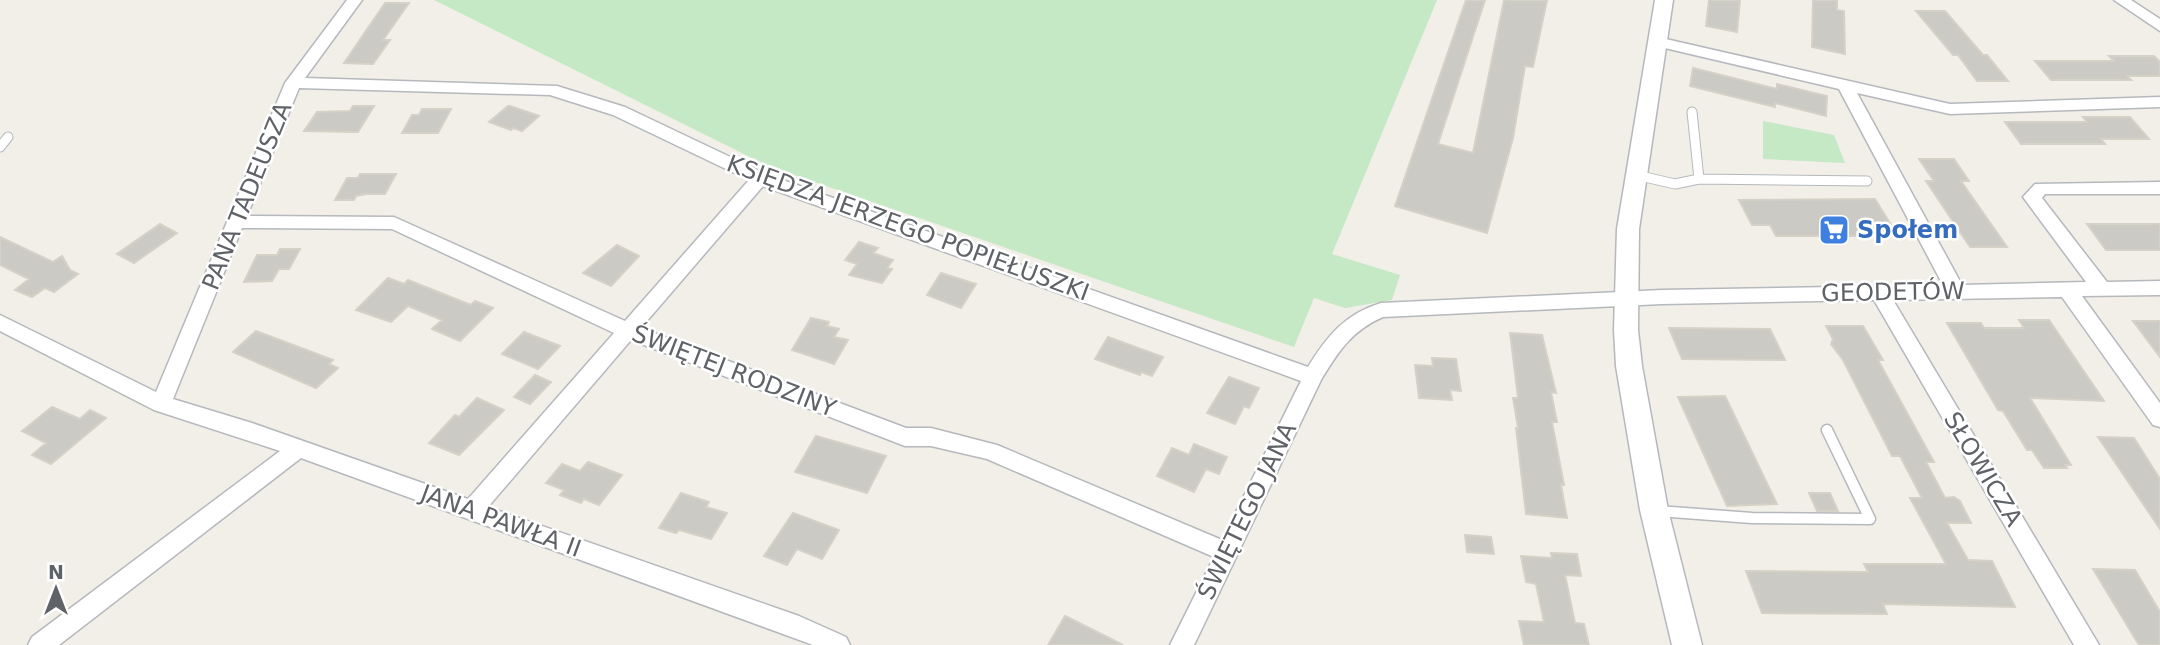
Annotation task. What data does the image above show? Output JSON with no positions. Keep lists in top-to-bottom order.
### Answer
{
  "streets": {
    "street": [
      "PANA TADEUSZA",
      "KSIĘDZA JERZEGO POPIEŁUSZKI",
      "GEODETÓW",
      "ŚWIĘTEJ RODZINY",
      "SŁOWICZA",
      "ŚWIĘTEGO JANA",
      "JANA PAWŁA II"
    ]
  },
  "crossings": [
    ["PANA TADEUSZA", "KSIĘDZA JERZEGO POPIEŁUSZKI"],
    ["PANA TADEUSZA", "ŚWIĘTEJ RODZINY"],
    ["PANA TADEUSZA", "JANA PAWŁA II"],
    ["KSIĘDZA JERZEGO POPIEŁUSZKI", "GEODETÓW"],
    ["KSIĘDZA JERZEGO POPIEŁUSZKI", "ŚWIĘTEGO JANA"],
    ["GEODETÓW", "SŁOWICZA"],
    ["GEODETÓW", "ŚWIĘTEGO JANA"],
    ["ŚWIĘTEJ RODZINY", "ŚWIĘTEGO JANA"]
  ],
  "places": {
    "supermarket": ["Społem"]
  },
  "north": "top"
}
